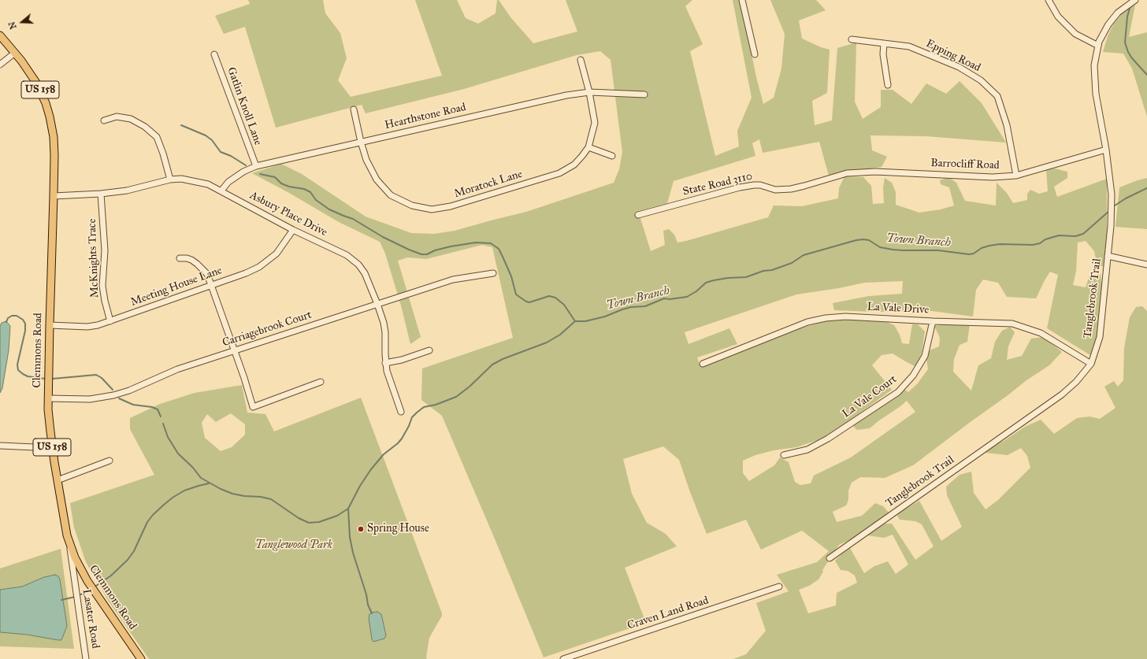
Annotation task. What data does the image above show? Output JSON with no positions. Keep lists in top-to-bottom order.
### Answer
{
  "streets": {
    "main road": ["US 158", "Clemmons Road"],
    "street": [
      "Epping Road",
      "Gatlin Knoll Lane",
      "Hearthstone Road",
      "Barrocliff Road",
      "Moratock Lane",
      "State Road 3110",
      "Asbury Place Drive",
      "McKnights Trace",
      "Meeting House Lane",
      "Tanglebrook Trail",
      "La Vale Drive",
      "Carriagebrook Court",
      "La Vale Court",
      "Craven Land Road",
      "Lasater Road"
    ]
  },
  "crossings": [
    ["Epping Road", "Barrocliff Road"],
    ["Gatlin Knoll Lane", "Hearthstone Road"],
    ["Hearthstone Road", "Moratock Lane"],
    ["Hearthstone Road", "Asbury Place Drive"],
    ["Barrocliff Road", "State Road 3110"],
    ["Barrocliff Road", "Tanglebrook Trail"],
    ["Asbury Place Drive", "McKnights Trace"],
    ["Asbury Place Drive", "Meeting House Lane"],
    ["Asbury Place Drive", "Carriagebrook Court"],
    ["Asbury Place Drive", "Clemmons Road"],
    ["McKnights Trace", "Meeting House Lane"],
    ["Meeting House Lane", "Clemmons Road"],
    ["Tanglebrook Trail", "La Vale Drive"],
    ["La Vale Drive", "La Vale Court"],
    ["Carriagebrook Court", "Clemmons Road"],
    ["Clemmons Road", "Lasater Road"]
  ],
  "water": ["Town Branch"],
  "parks": ["Tanglewood Park"],
  "places": ["Spring House"],
  "north": "left"
}
